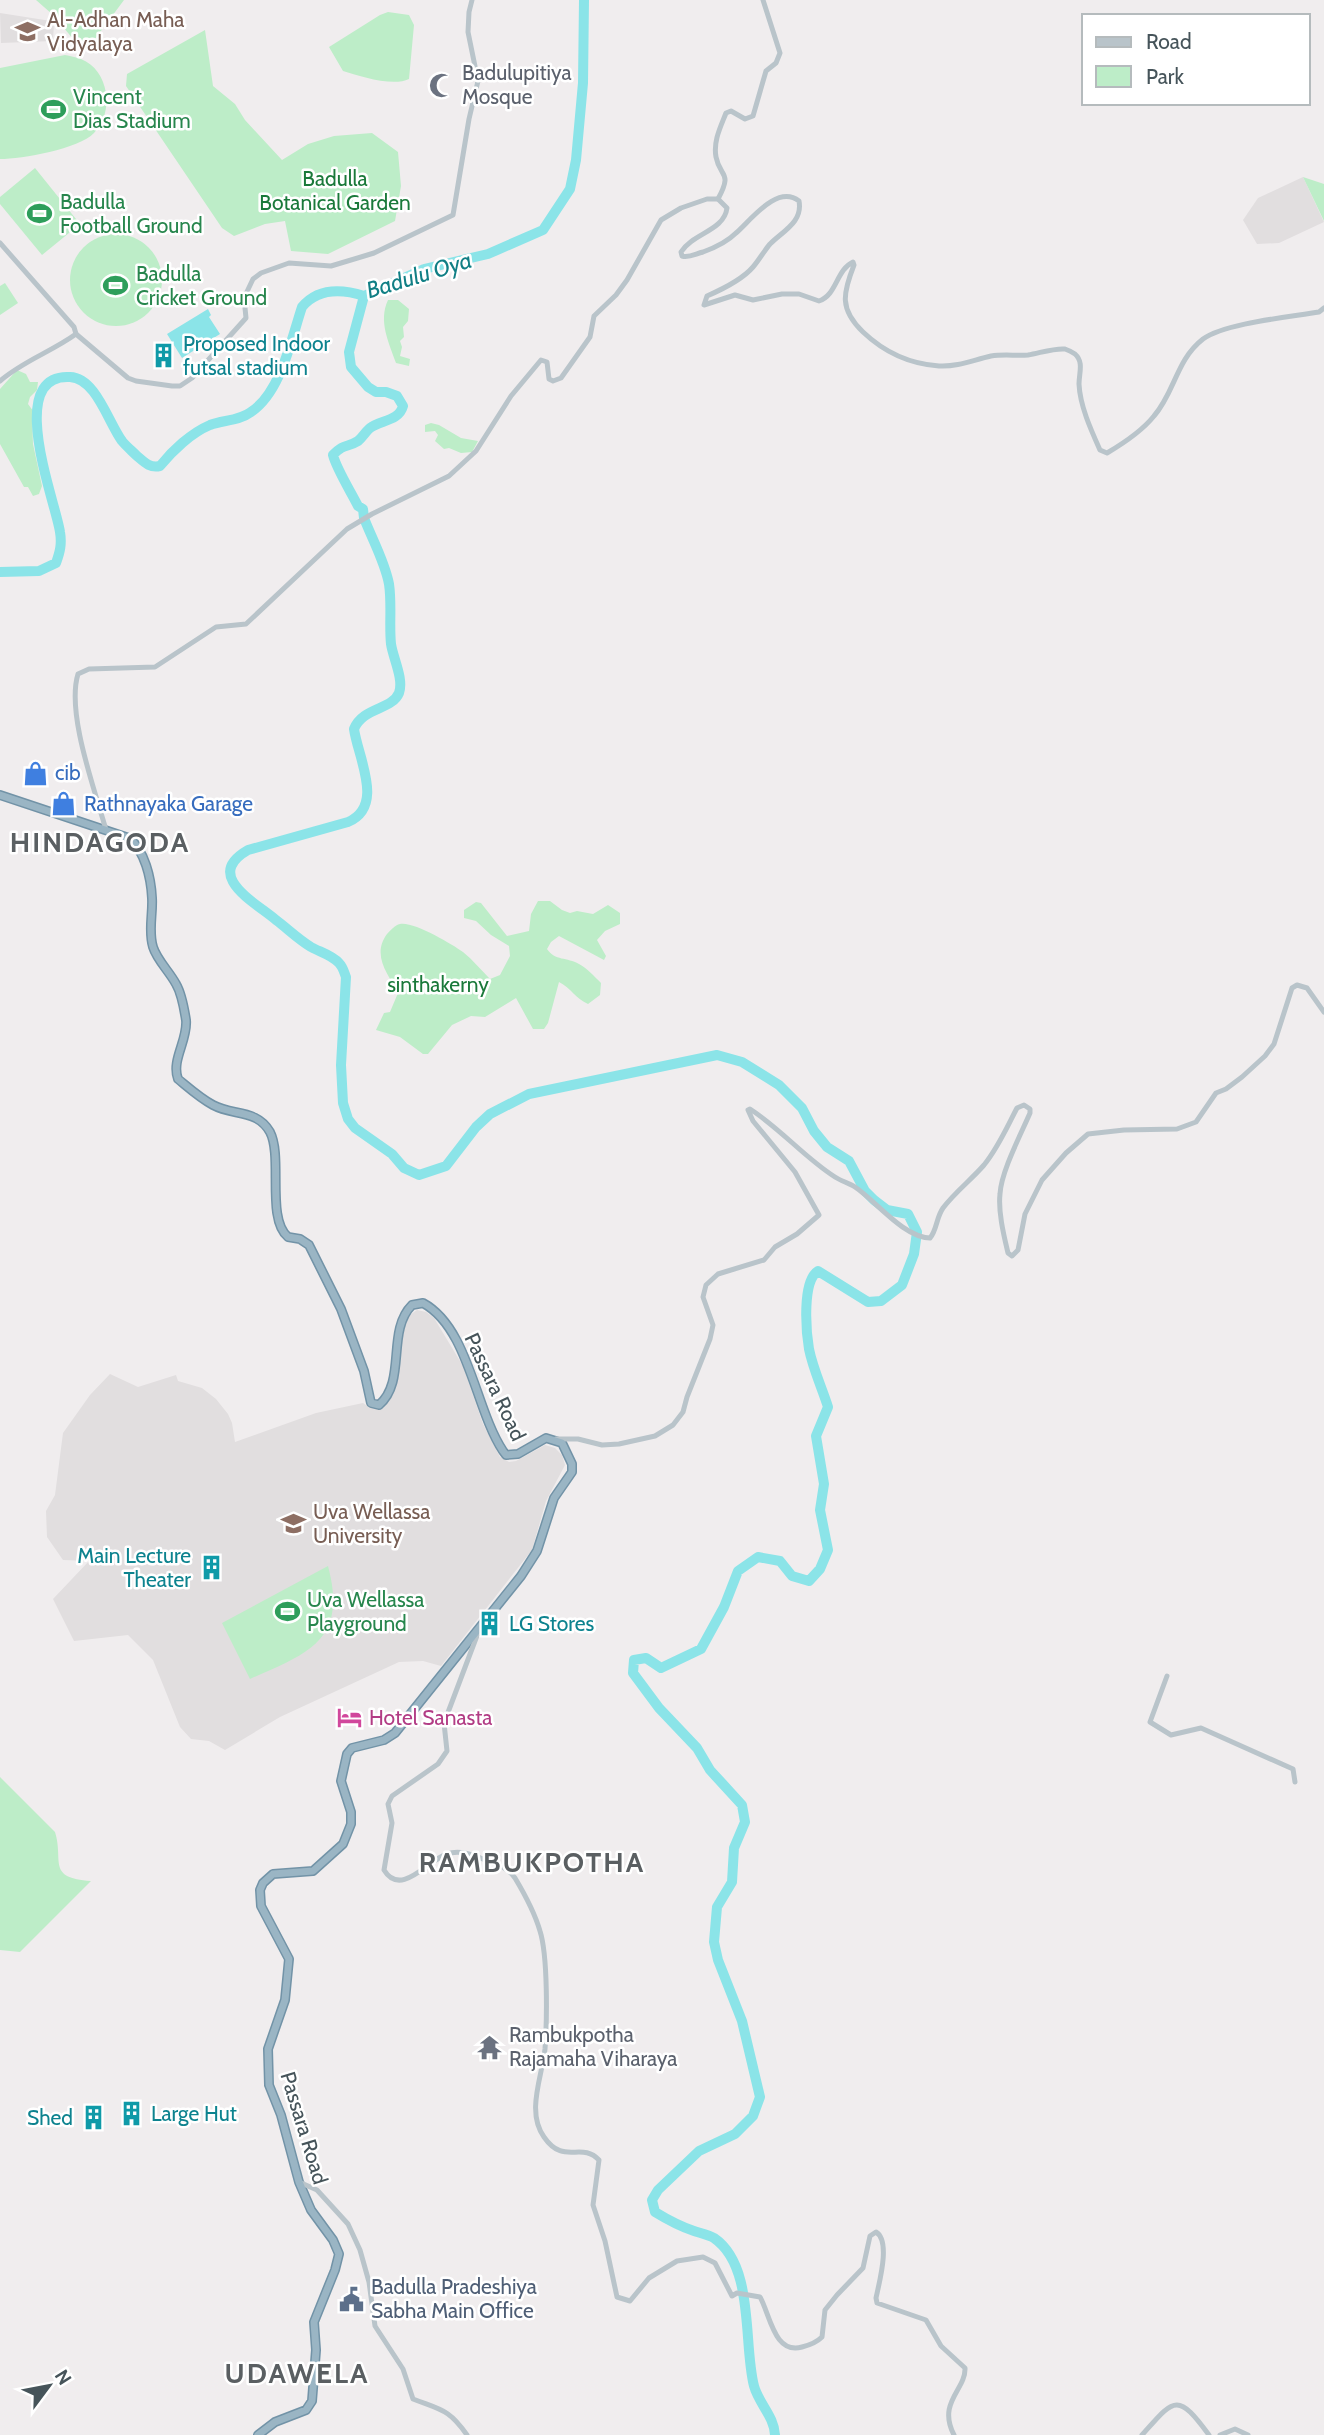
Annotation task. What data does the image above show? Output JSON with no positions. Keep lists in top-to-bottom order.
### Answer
{
  "streets": {
    "highway": ["Passara Road"]
  },
  "districts": ["HINDAGODA", "RAMBUKPOTHA", "UDAWELA"],
  "water": ["Badulu Oya"],
  "parks": ["Badulla Botanical Garden", "sinthakerny"],
  "places": {
    "school or university": ["Al-Adhan Maha Vidyalaya", "Uva Wellassa University"],
    "mosque": ["Badulupitiya Mosque"],
    "sports": [
      "Vincent Dias Stadium",
      "Badulla Football Ground",
      "Badulla Cricket Ground",
      "Uva Wellassa Playground"
    ],
    "building": [
      "Proposed Indoor futsal stadium",
      "Main Lecture Theater",
      "LG Stores",
      "Large Hut",
      "Shed"
    ],
    "shop": ["cib", "Rathnayaka Garage"],
    "hotel": ["Hotel Sanasta"],
    "temple": ["Rambukpotha Rajamaha Viharaya"],
    "public building": ["Badulla Pradeshiya Sabha Main Office"]
  },
  "legend": ["Road", "Park"],
  "north": "top right"
}
